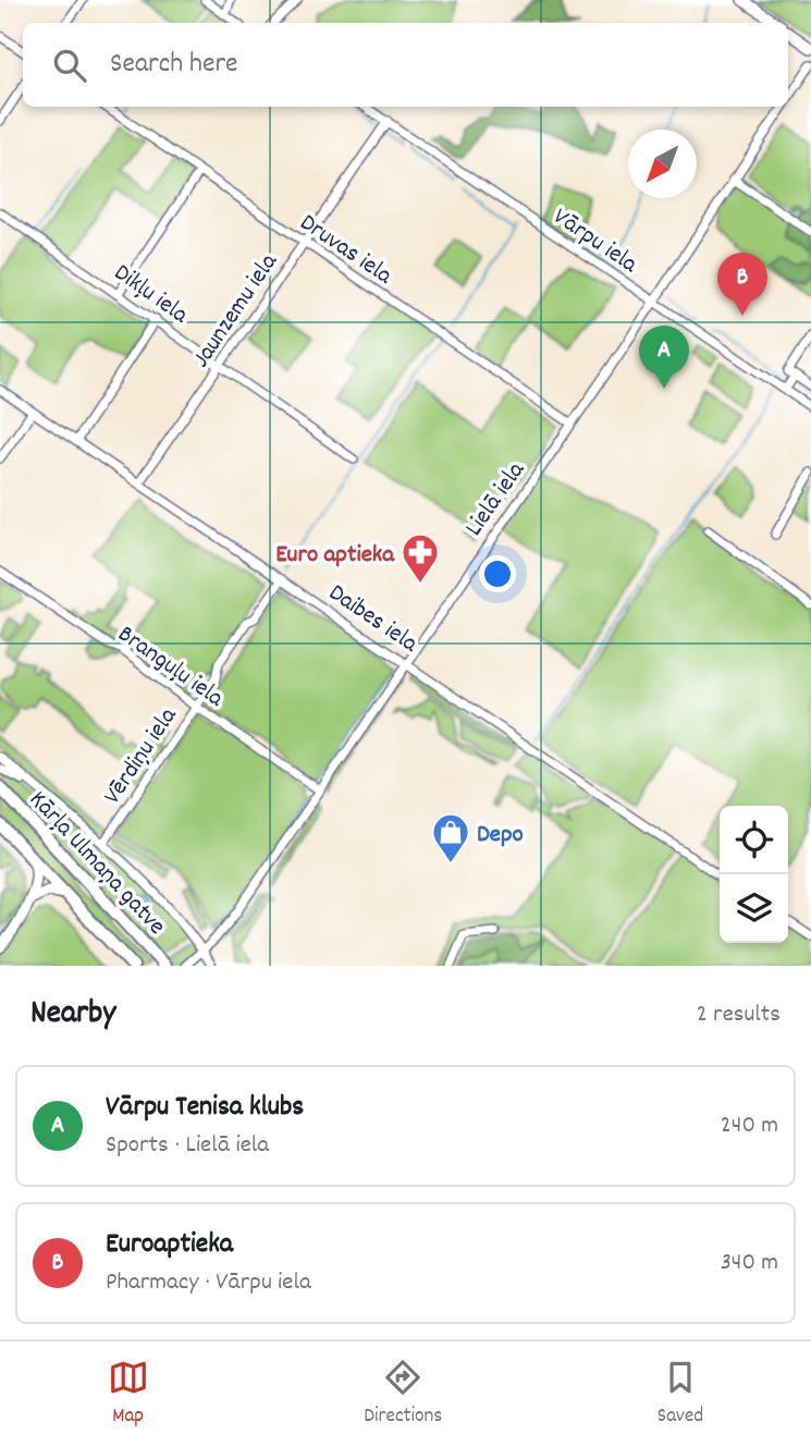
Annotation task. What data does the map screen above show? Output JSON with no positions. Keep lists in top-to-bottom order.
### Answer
{
  "streets": {
    "highway": ["Kārļa Ulmaņa gatve"],
    "street": [
      "Vārpu iela",
      "Druvas iela",
      "Dikļu iela",
      "Jaunzemu iela",
      "Lielā iela",
      "Daibes iela",
      "Branguļu iela",
      "Vērdiņu iela"
    ]
  },
  "crossings": [
    ["Vārpu iela", "Jaunzemu iela"],
    ["Vārpu iela", "Lielā iela"],
    ["Druvas iela", "Jaunzemu iela"],
    ["Druvas iela", "Lielā iela"],
    ["Dikļu iela", "Jaunzemu iela"],
    ["Jaunzemu iela", "Daibes iela"],
    ["Lielā iela", "Daibes iela"],
    ["Lielā iela", "Branguļu iela"],
    ["Daibes iela", "Vērdiņu iela"],
    ["Branguļu iela", "Vērdiņu iela"]
  ],
  "places": {
    "pharmacy": ["Euro aptieka"],
    "shop": ["Depo"]
  },
  "north": "bottom left",
  "page": {
    "search": "Search here",
    "pins": ["B", "A"],
    "heading": ["Nearby", "2 results"],
    "list": [
      {
        "mark": "A",
        "name": "Vārpu Tenisa klubs",
        "note": "Sports · Lielā iela",
        "value": "240 m"
      },
      {
        "mark": "B",
        "name": "Euroaptieka",
        "note": "Pharmacy · Vārpu iela",
        "value": "340 m"
      }
    ],
    "nav": ["Map", "Directions", "Saved"]
  }
}
